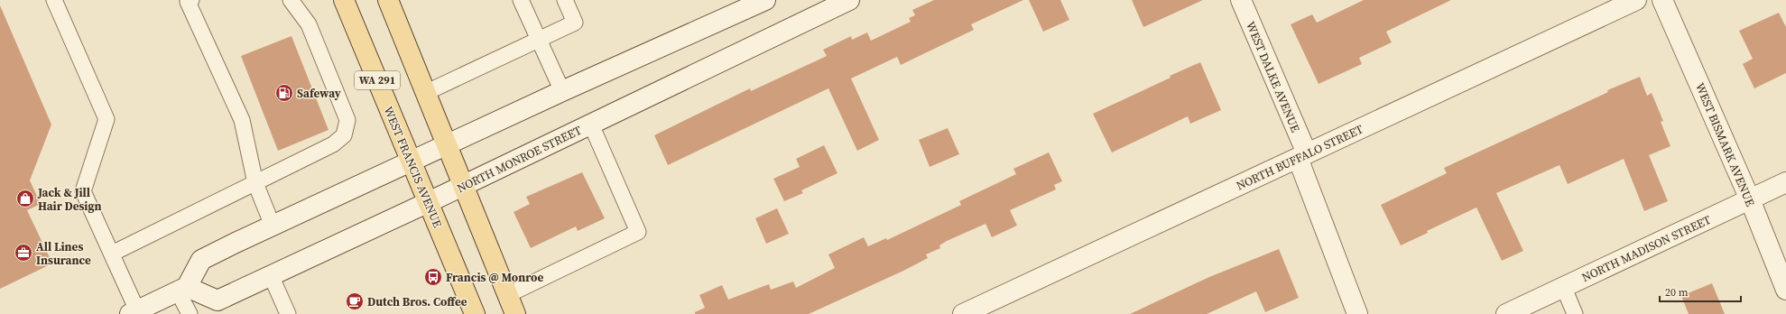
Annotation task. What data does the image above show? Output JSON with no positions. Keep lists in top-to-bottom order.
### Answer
{
  "streets": {
    "main road": ["WA 291", "WEST FRANCIS AVENUE"],
    "street": [
      "WEST DALKE AVENUE",
      "WEST BISMARK AVENUE",
      "NORTH BUFFALO STREET",
      "NORTH MONROE STREET",
      "NORTH MADISON STREET"
    ]
  },
  "crossings": [
    ["WEST DALKE AVENUE", "NORTH BUFFALO STREET"],
    ["WA 291", "NORTH MONROE STREET"],
    ["WEST BISMARK AVENUE", "NORTH MADISON STREET"],
    ["NORTH MONROE STREET", "WEST FRANCIS AVENUE"]
  ],
  "places": {
    "fuel station": ["Safeway"],
    "shop": ["Jack & Jill Hair Design"],
    "office": ["All Lines Insurance"],
    "bus stop": ["Francis @ Monroe"],
    "cafe": ["Dutch Bros. Coffee"]
  },
  "scale_bar": "20 m"
}
